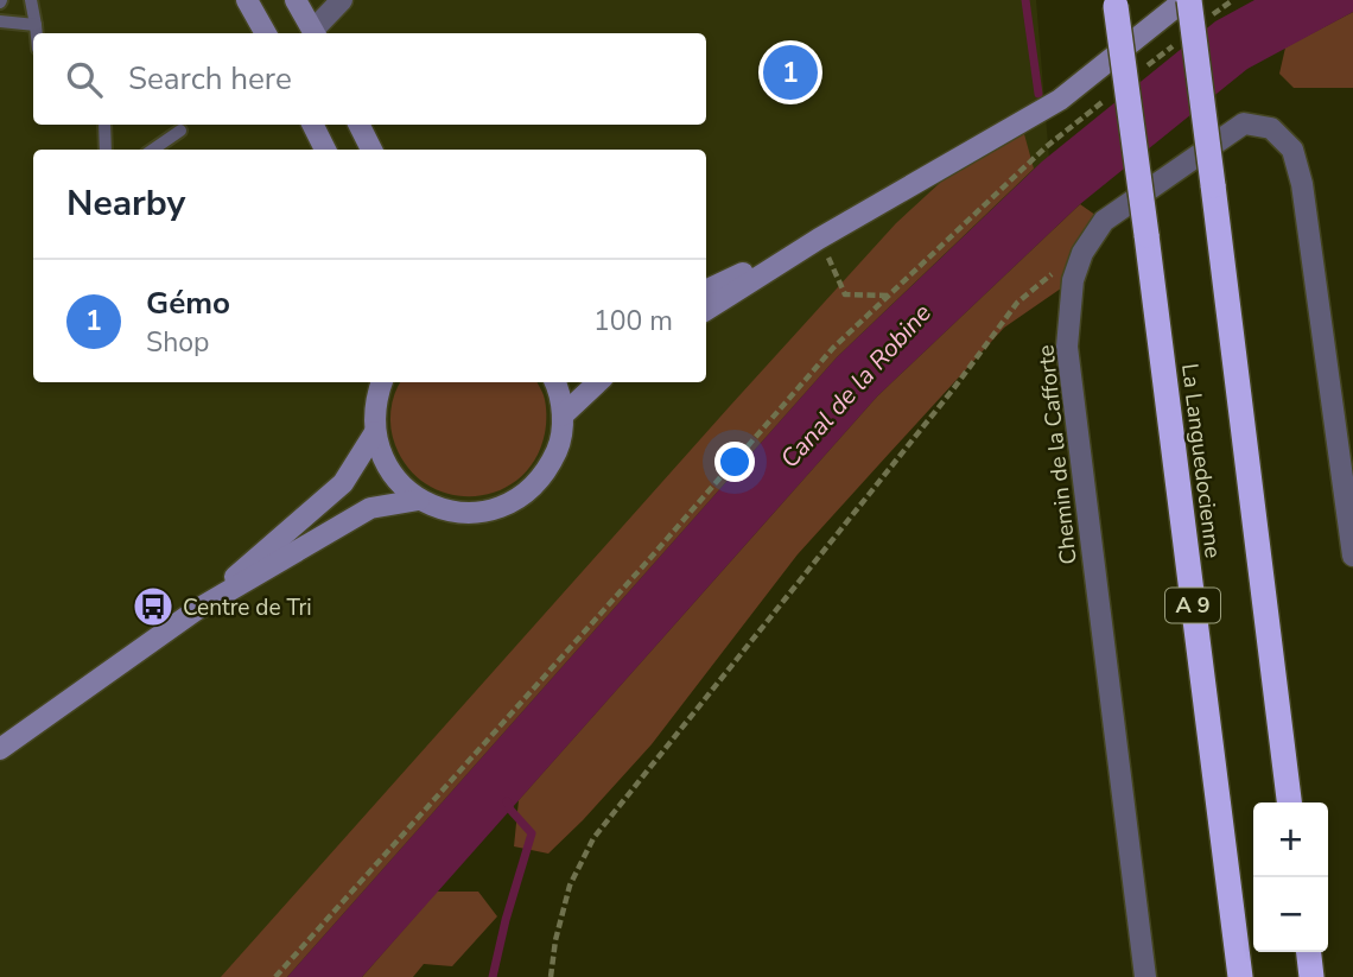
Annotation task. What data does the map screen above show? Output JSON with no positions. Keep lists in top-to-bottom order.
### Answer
{
  "streets": {
    "highway": ["La Languedocienne", "A 9"],
    "street": ["Chemin de la Cafforte"]
  },
  "water": ["Canal de la Robine"],
  "places": {
    "bus stop": ["Centre de Tri"]
  },
  "page": {
    "search": "Search here",
    "pins": "1",
    "heading": "Nearby",
    "list": [
      {
        "mark": "1",
        "name": "Gémo",
        "note": "Shop",
        "value": "100 m"
      }
    ],
    "map_buttons": ["+", "−"]
  }
}
